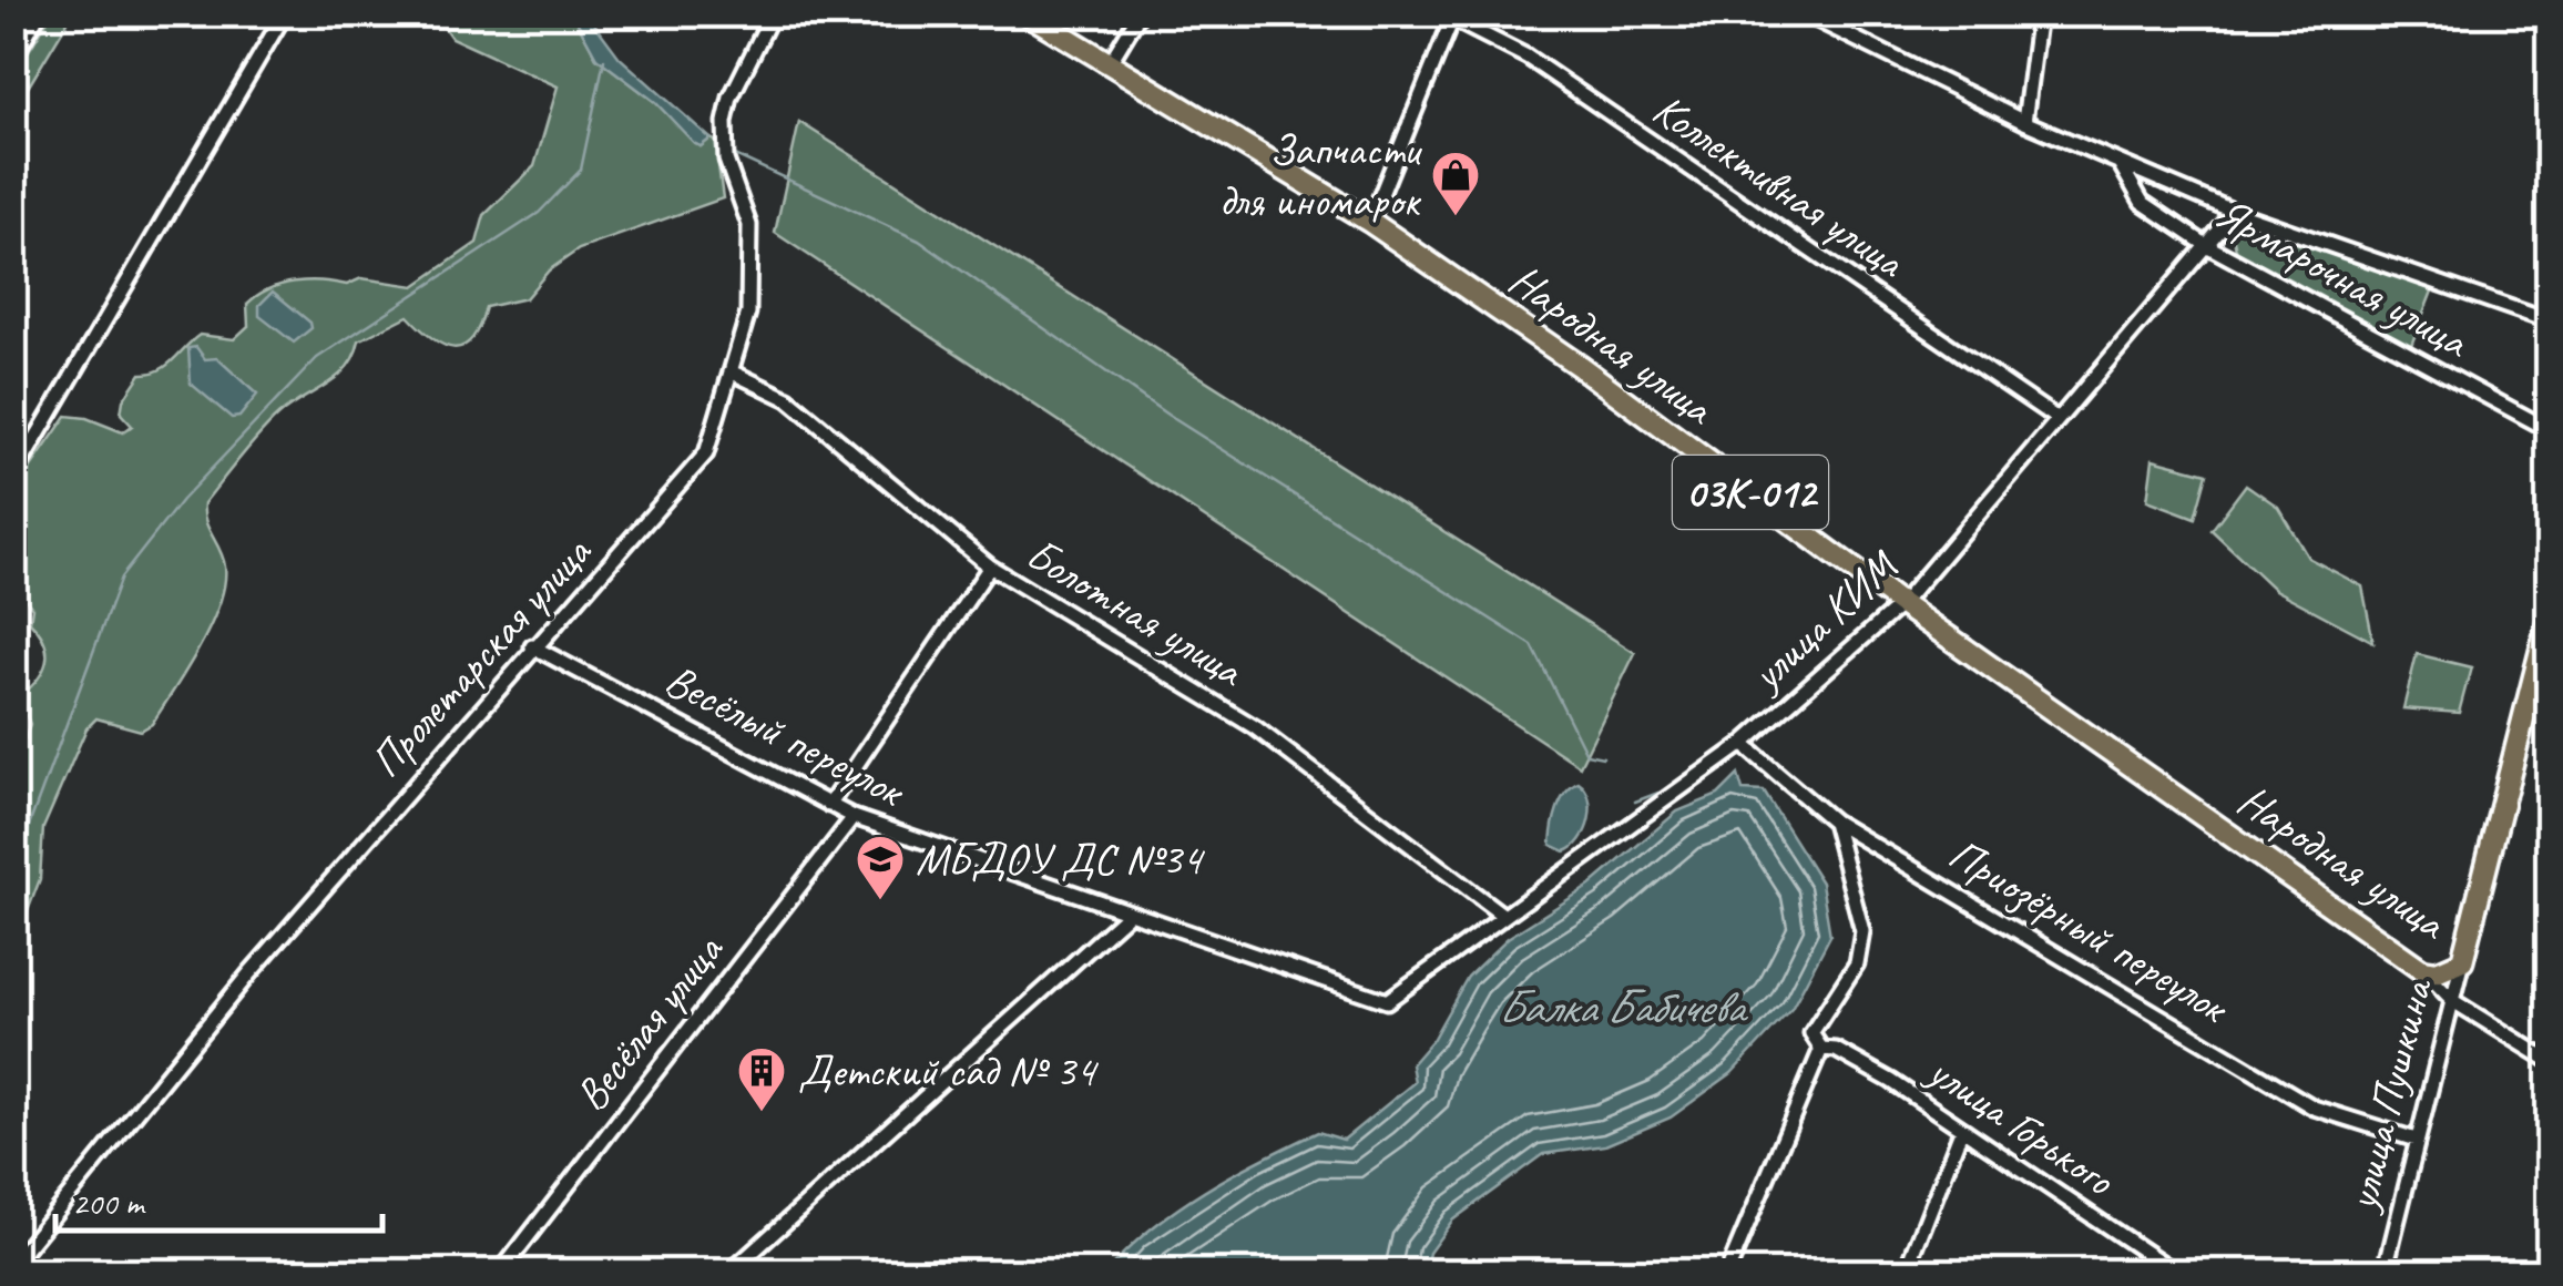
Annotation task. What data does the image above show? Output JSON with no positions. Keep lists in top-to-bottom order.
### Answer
{
  "streets": {
    "main road": ["Народная улица", "03К-012", "улица Пушкина"],
    "street": [
      "Коллективная улица",
      "Ярмарочная улица",
      "Болотная улица",
      "улица КИМ",
      "Пролетарская улица",
      "Весёлый переулок",
      "Приозёрный переулок",
      "Весёлая улица",
      "улица Горького"
    ]
  },
  "crossings": [
    ["Коллективная улица", "улица КИМ"],
    ["Ярмарочная улица", "улица КИМ"],
    ["Народная улица", "улица КИМ"],
    ["Народная улица", "улица Пушкина"],
    ["Болотная улица", "улица КИМ"],
    ["Болотная улица", "Пролетарская улица"],
    ["улица КИМ", "Весёлый переулок"],
    ["улица КИМ", "Приозёрный переулок"],
    ["Пролетарская улица", "Весёлый переулок"],
    ["Весёлый переулок", "Весёлая улица"],
    ["Приозёрный переулок", "улица Пушкина"]
  ],
  "water": ["Балка Бабичева"],
  "places": {
    "shop": ["Запчасти для иномарок"],
    "school or university": ["МБДОУ ДС №34"],
    "building": ["Детский сад № 34"]
  },
  "scale_bar": "200 m"
}
